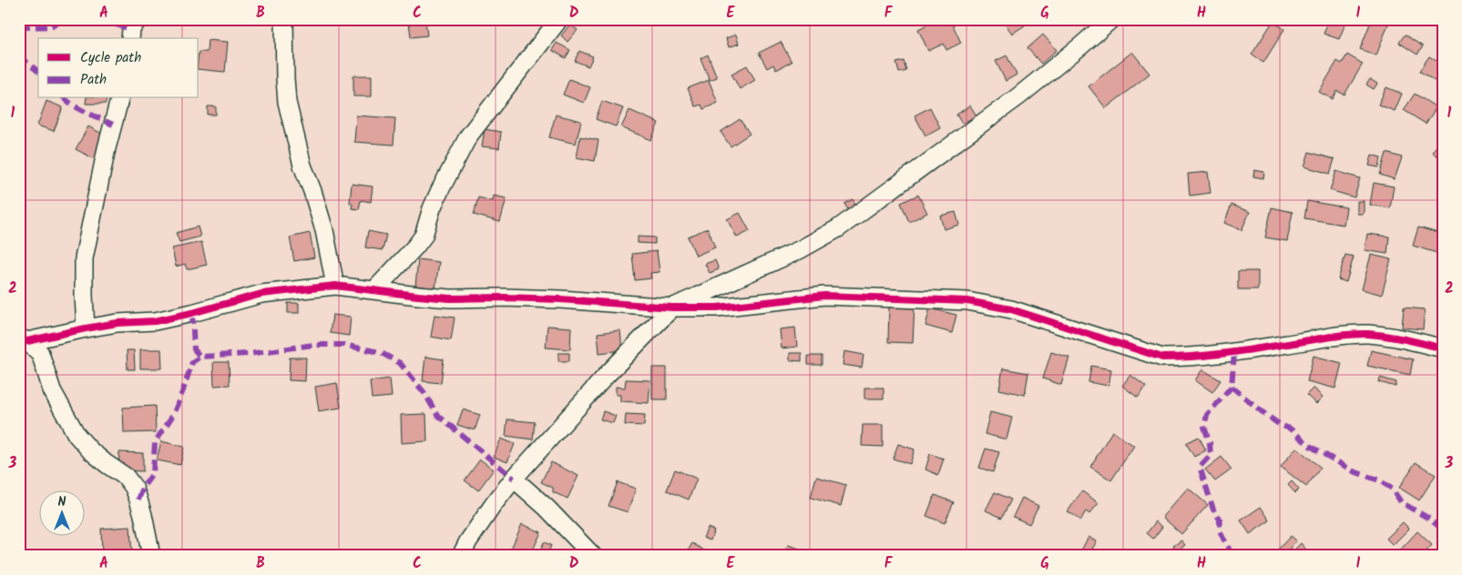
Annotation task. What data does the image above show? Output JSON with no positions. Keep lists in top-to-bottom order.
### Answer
{
  "legend": ["Cycle path", "Path"],
  "north": "top",
  "grid": {
    "columns": [
      "A",
      "B",
      "C",
      "D",
      "E",
      "F",
      "G",
      "H",
      "I"
    ],
    "rows": ["1", "2", "3"]
  }
}
